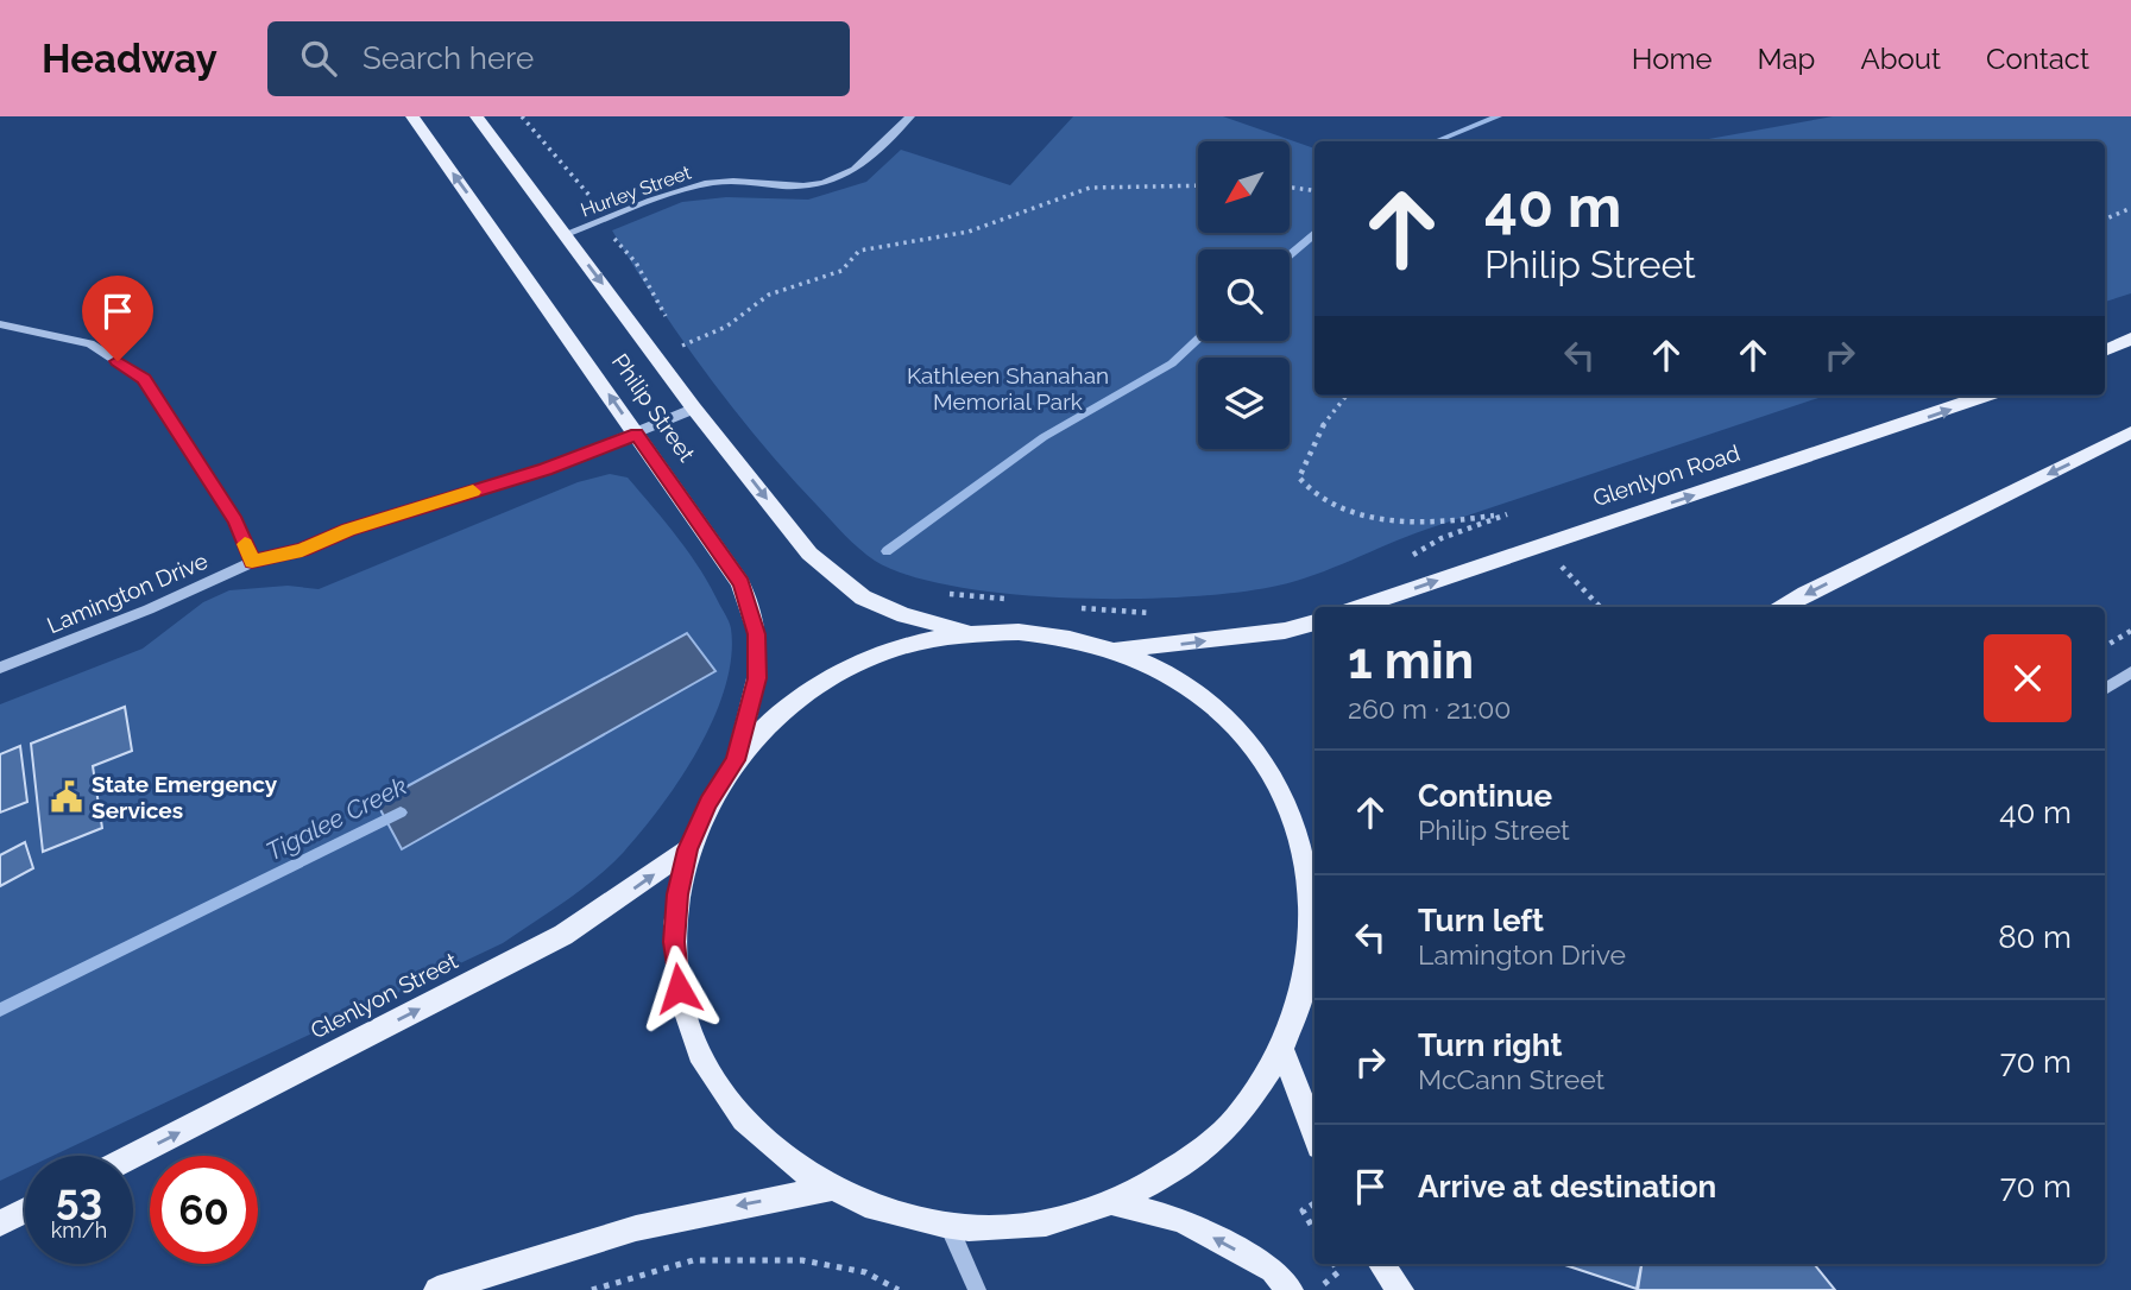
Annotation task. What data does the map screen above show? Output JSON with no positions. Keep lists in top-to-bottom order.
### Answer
{
  "streets": {
    "main road": ["Philip Street", "Glenlyon Road", "Glenlyon Street"],
    "street": ["Hurley Street", "Lamington Drive"]
  },
  "crossings": [
    ["Hurley Street", "Philip Street"],
    ["Philip Street", "Lamington Drive"]
  ],
  "one_way": ["Glenlyon Street"],
  "water": ["Tigalee Creek"],
  "parks": ["Kathleen Shanahan Memorial Park"],
  "places": {
    "public building": ["State Emergency Services"]
  },
  "north": "bottom left",
  "page": {
    "header": "Headway",
    "search": "Search here",
    "nav": [
      "Home",
      "Map",
      "About",
      "Contact"
    ],
    "turn": ["40 m", "Philip Street"],
    "heading": ["1 min", "260 m · 21:00"],
    "list": [
      {
        "name": "Continue",
        "note": "Philip Street",
        "value": "40 m"
      },
      {
        "name": "Turn left",
        "note": "Lamington Drive",
        "value": "80 m"
      },
      {
        "name": "Turn right",
        "note": "McCann Street",
        "value": "70 m"
      },
      {
        "name": "Arrive at destination",
        "value": "70 m"
      }
    ],
    "speed": "53 km/h",
    "limit": "60"
  }
}
